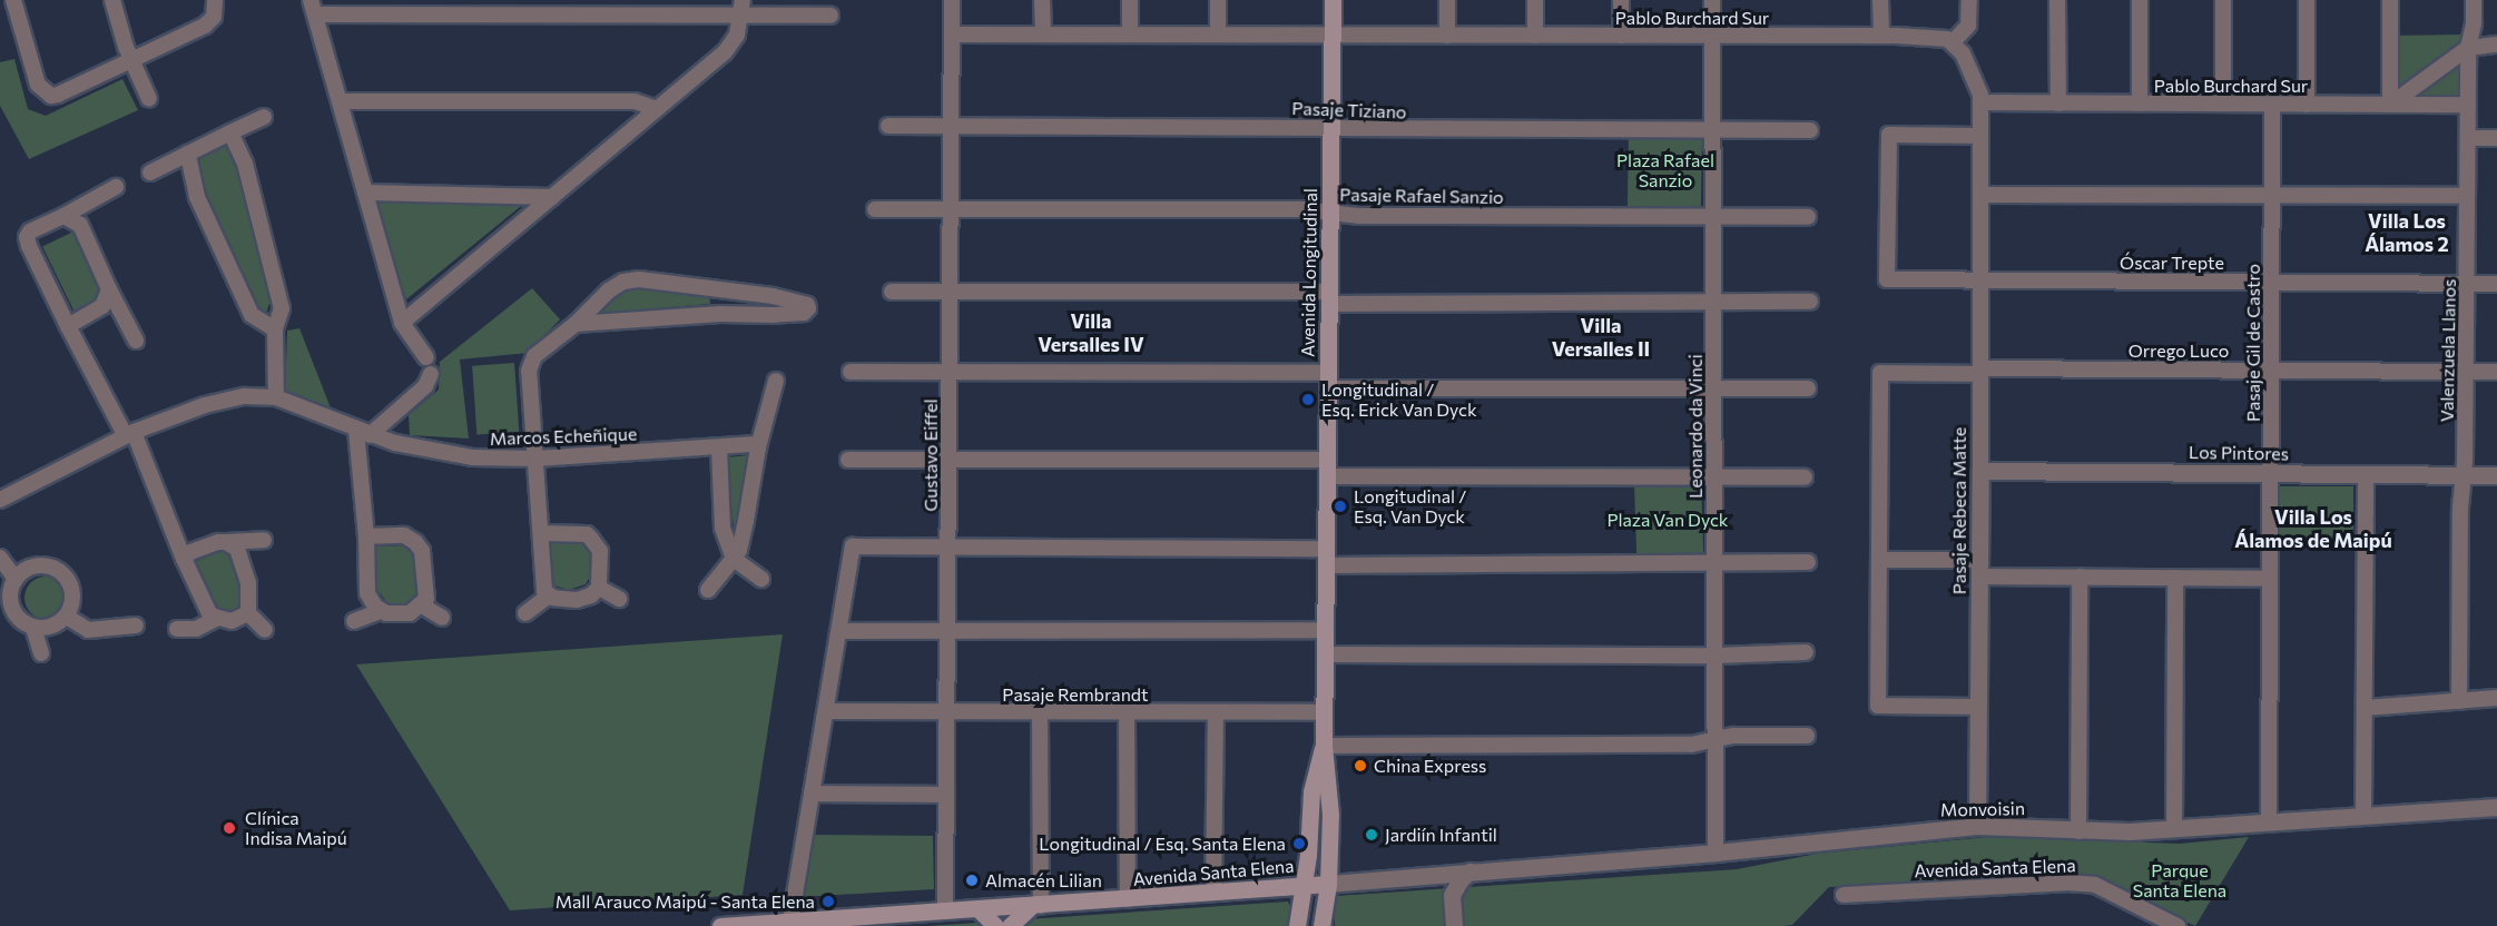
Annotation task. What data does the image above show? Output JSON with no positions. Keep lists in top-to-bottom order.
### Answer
{
  "streets": {
    "main road": ["Avenida Longitudinal", "Avenida Santa Elena"],
    "street": [
      "Pablo Burchard Sur",
      "Pasaje Tiziano",
      "Pasaje Rafael Sanzio",
      "Óscar Trepte",
      "Pasaje Gil de Castro",
      "Orrego Luco",
      "Valenzuela Llanos",
      "Leonardo da Vinci",
      "Marcos Echeñique",
      "Los Pintores",
      "Gustavo Eiffel",
      "Pasaje Rebeca Matte",
      "Pasaje Rembrandt",
      "Monvoisin"
    ]
  },
  "crossings": [
    ["Pablo Burchard Sur", "Avenida Longitudinal"],
    ["Pablo Burchard Sur", "Pasaje Gil de Castro"],
    ["Pablo Burchard Sur", "Valenzuela Llanos"],
    ["Pablo Burchard Sur", "Leonardo da Vinci"],
    ["Pablo Burchard Sur", "Gustavo Eiffel"],
    ["Pablo Burchard Sur", "Pasaje Rebeca Matte"],
    ["Pasaje Tiziano", "Avenida Longitudinal"],
    ["Pasaje Tiziano", "Leonardo da Vinci"],
    ["Pasaje Tiziano", "Gustavo Eiffel"],
    ["Pasaje Rafael Sanzio", "Avenida Longitudinal"],
    ["Pasaje Rafael Sanzio", "Leonardo da Vinci"],
    ["Pasaje Rafael Sanzio", "Gustavo Eiffel"],
    ["Óscar Trepte", "Pasaje Gil de Castro"],
    ["Óscar Trepte", "Valenzuela Llanos"],
    ["Óscar Trepte", "Pasaje Rebeca Matte"],
    ["Avenida Longitudinal", "Pasaje Rembrandt"],
    ["Avenida Longitudinal", "Avenida Santa Elena"],
    ["Pasaje Gil de Castro", "Orrego Luco"],
    ["Pasaje Gil de Castro", "Los Pintores"],
    ["Pasaje Gil de Castro", "Monvoisin"],
    ["Orrego Luco", "Valenzuela Llanos"],
    ["Orrego Luco", "Pasaje Rebeca Matte"],
    ["Valenzuela Llanos", "Los Pintores"],
    ["Leonardo da Vinci", "Monvoisin"],
    ["Los Pintores", "Pasaje Rebeca Matte"],
    ["Gustavo Eiffel", "Pasaje Rembrandt"],
    ["Gustavo Eiffel", "Avenida Santa Elena"],
    ["Pasaje Rebeca Matte", "Monvoisin"],
    ["Monvoisin", "Avenida Santa Elena"]
  ],
  "districts": [
    "Villa Los Álamos 2",
    "Villa Versalles IV",
    "Villa Versalles II",
    "Villa Los Álamos de Maipú"
  ],
  "parks": ["Plaza Rafael Sanzio", "Plaza Van Dyck", "Parque Santa Elena"],
  "places": [
    "Longitudinal / Esq. Erick Van Dyck",
    "Longitudinal / Esq. Van Dyck",
    "China Express",
    "Clínica Indisa Maipú",
    "Jardiín Infantil",
    "Longitudinal / Esq. Santa Elena",
    "Almacén Lilian",
    "Mall Arauco Maipú - Santa Elena"
  ]
}
